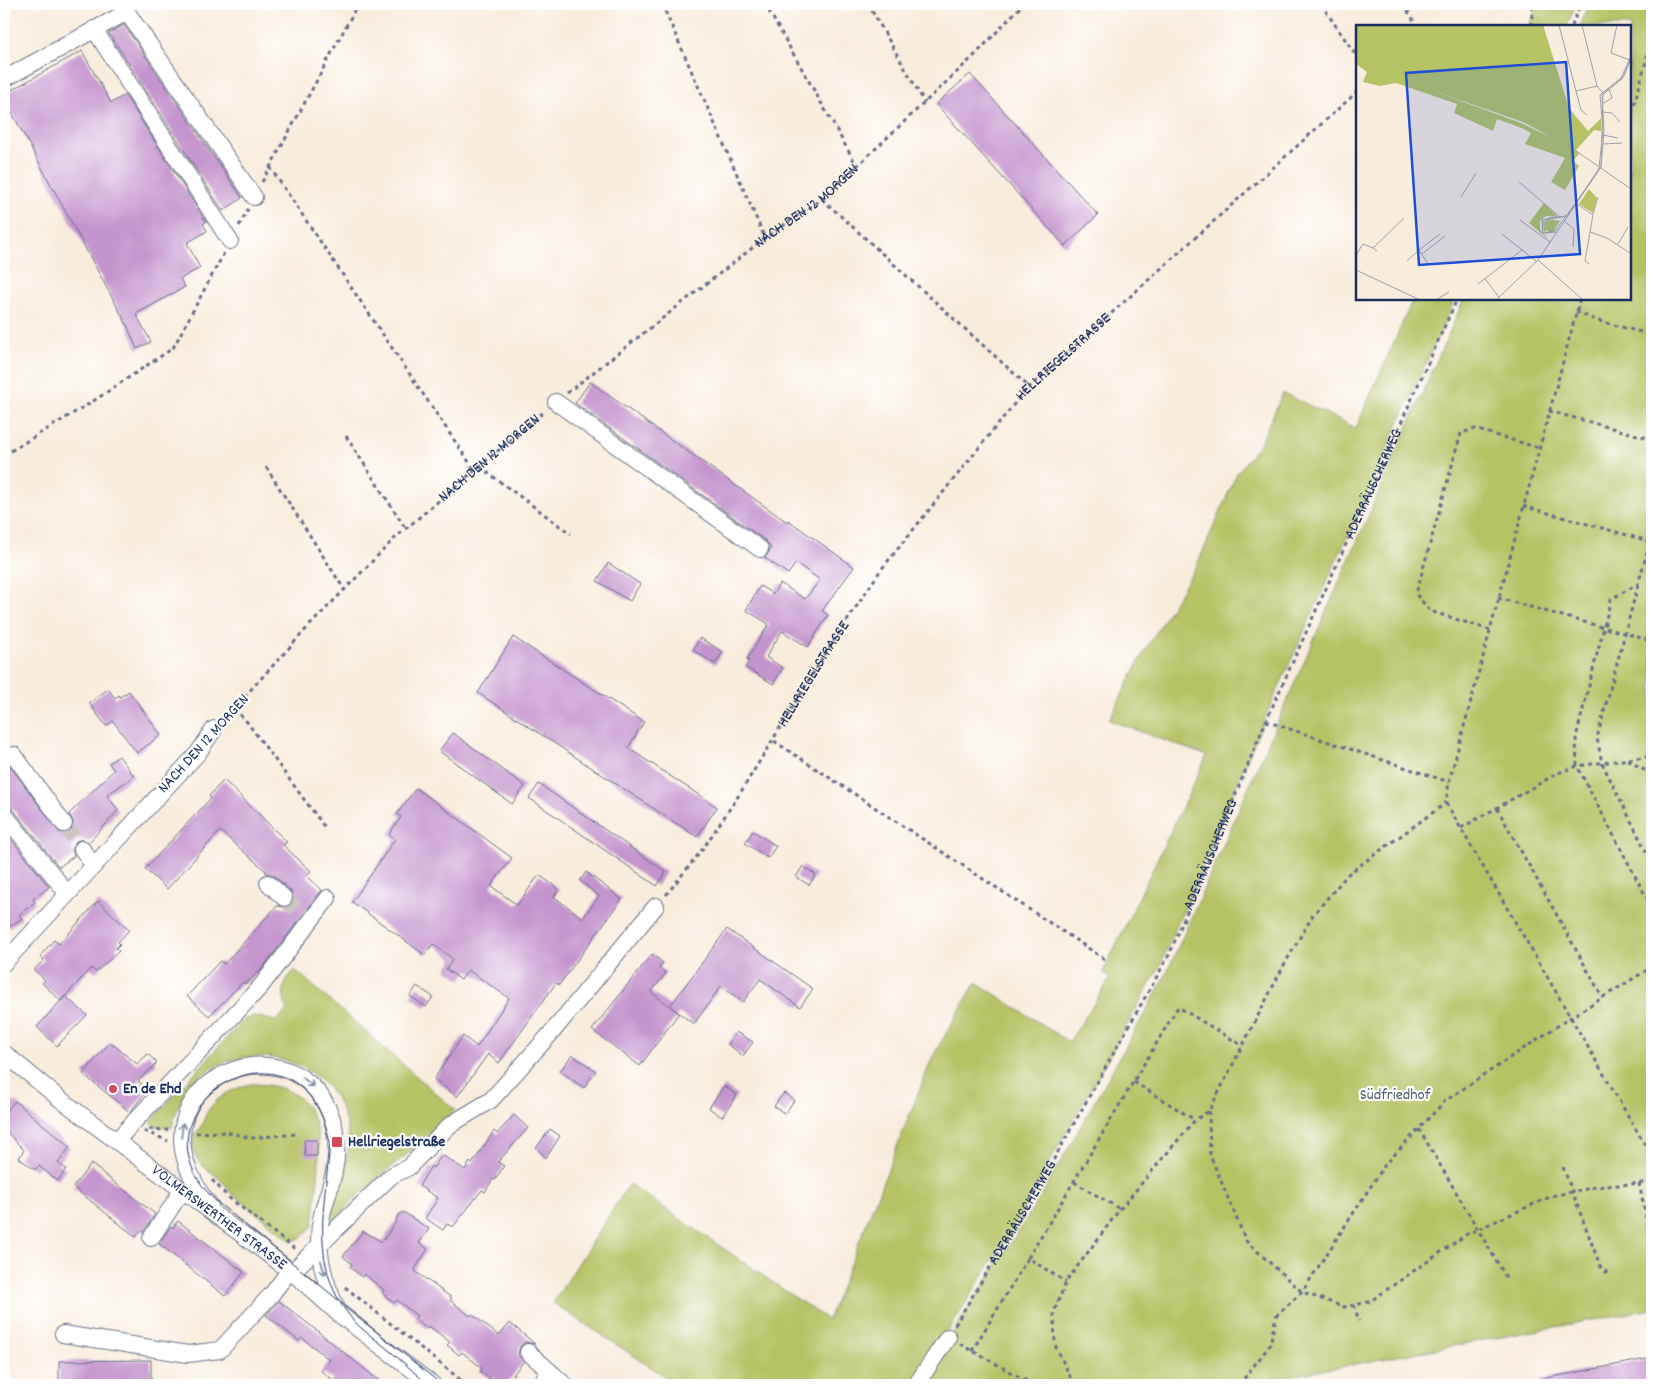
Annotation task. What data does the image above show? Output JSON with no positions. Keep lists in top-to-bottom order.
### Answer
{
  "streets": {
    "street": ["NACH DEN 12 MORGEN", "VOLMERSWERTHER STRASSE"],
    "path": ["HELLRIEGELSTRASSE", "ADERRÄUSCHERWEG"]
  },
  "parks": ["Südfriedhof"],
  "places": {
    "other": ["En de Ehd"],
    "transit": ["Hellriegelstraße"]
  }
}
